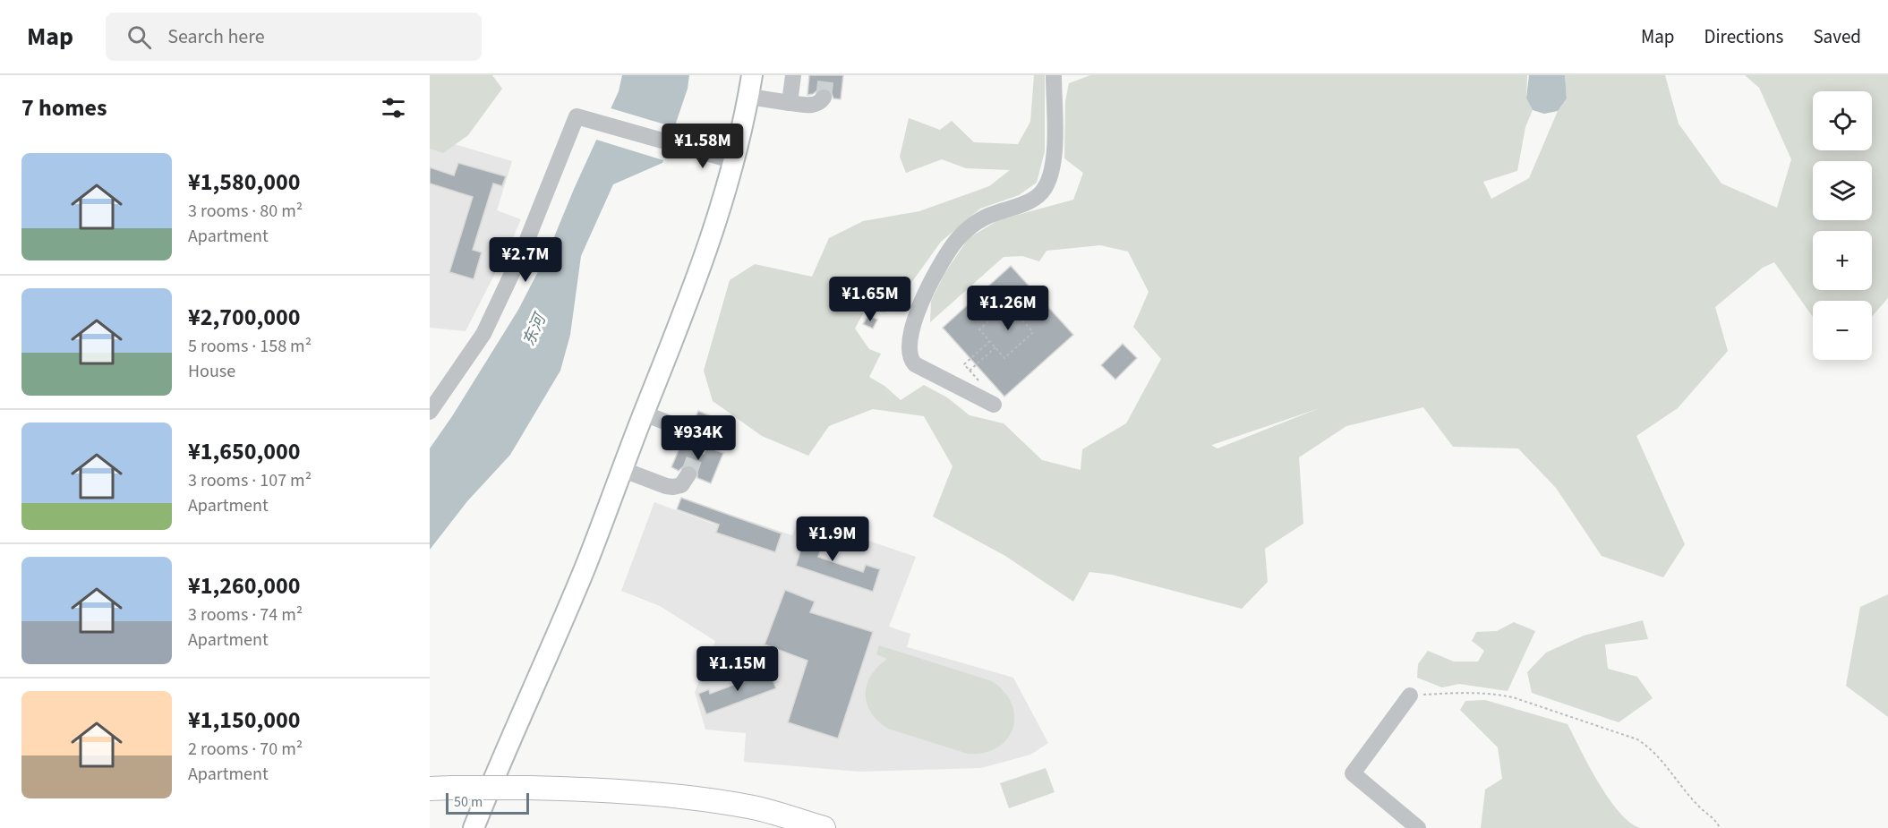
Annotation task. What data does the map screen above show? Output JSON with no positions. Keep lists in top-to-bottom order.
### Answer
{
  "water": ["东河"],
  "scale_bar": "50 m",
  "page": {
    "header": "Map",
    "search": "Search here",
    "nav": ["Map", "Directions", "Saved"],
    "heading": "7 homes",
    "map_buttons": ["+", "−"],
    "price": [
      "¥1.58M",
      "¥2.7M",
      "¥1.65M",
      "¥1.26M",
      "¥934K",
      "¥1.9M",
      "¥1.15M"
    ],
    "list": [
      {
        "name": "¥1,580,000",
        "note": "3 rooms · 80 m² · Apartment"
      },
      {
        "name": "¥2,700,000",
        "note": "5 rooms · 158 m² · House"
      },
      {
        "name": "¥1,650,000",
        "note": "3 rooms · 107 m² · Apartment"
      },
      {
        "name": "¥1,260,000",
        "note": "3 rooms · 74 m² · Apartment"
      },
      {
        "name": "¥1,150,000",
        "note": "2 rooms · 70 m² · Apartment"
      }
    ],
    "scale": "50 m"
  }
}
